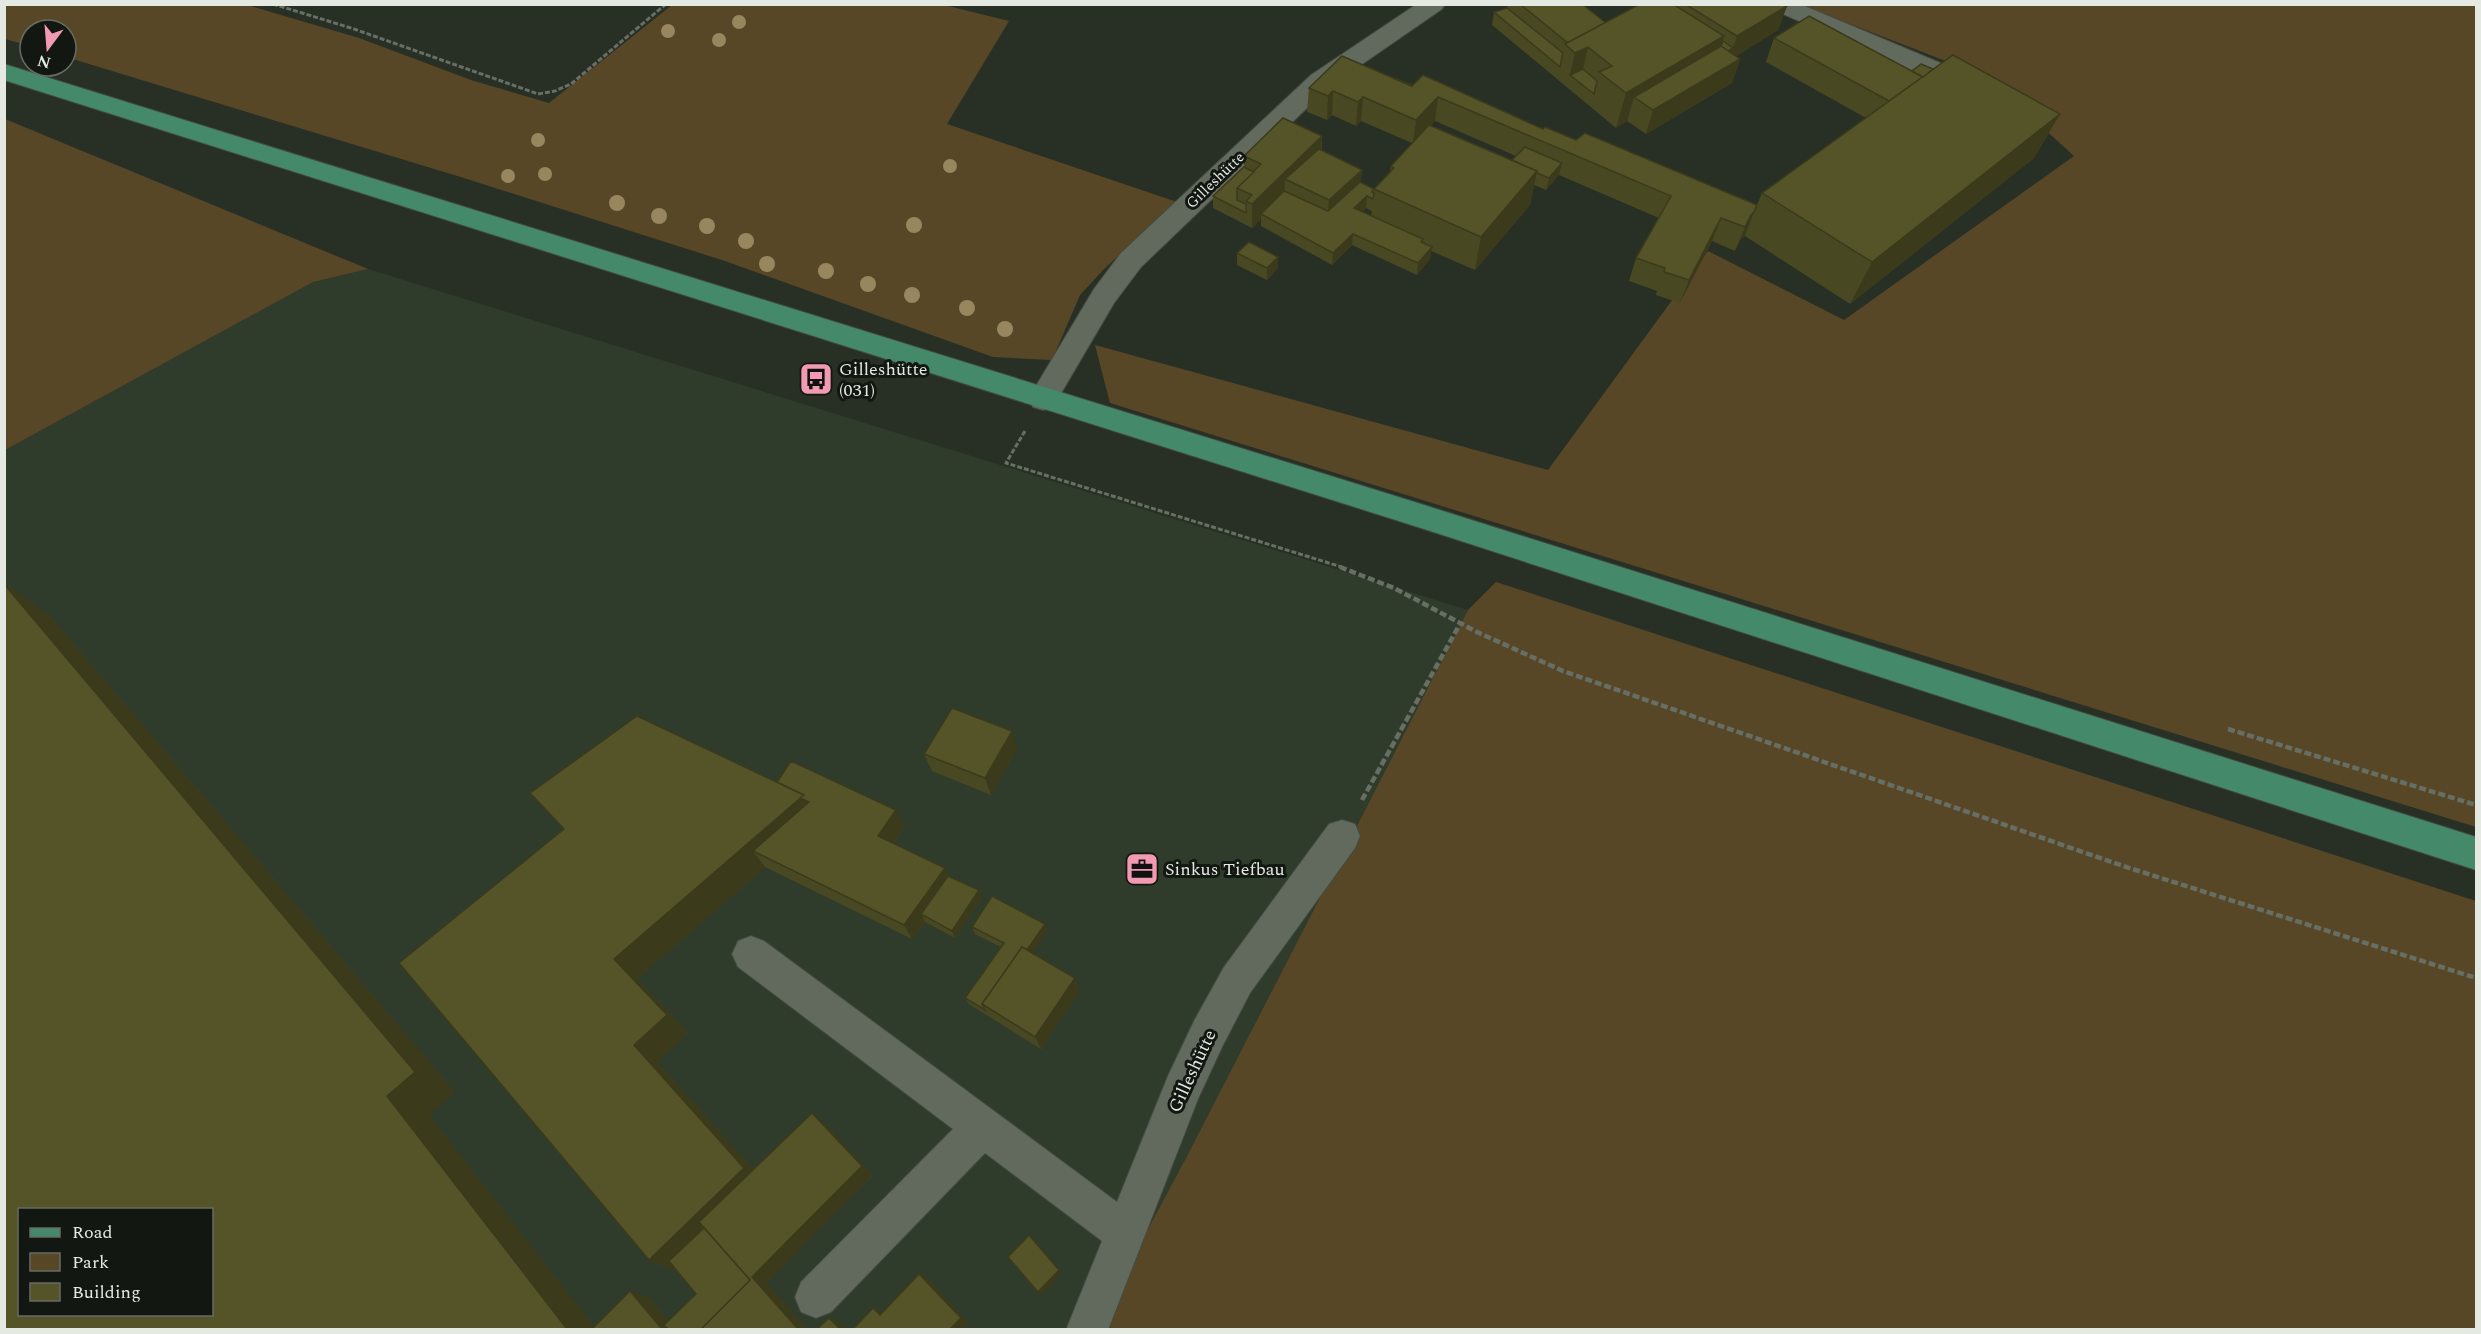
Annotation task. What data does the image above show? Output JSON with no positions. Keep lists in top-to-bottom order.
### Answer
{
  "streets": {
    "street": ["Gilleshütte"]
  },
  "places": {
    "bus stop": ["Gilleshütte (031)"],
    "office": ["Sinkus Tiefbau"]
  },
  "legend": ["Road", "Park", "Building"],
  "north": "bottom"
}
